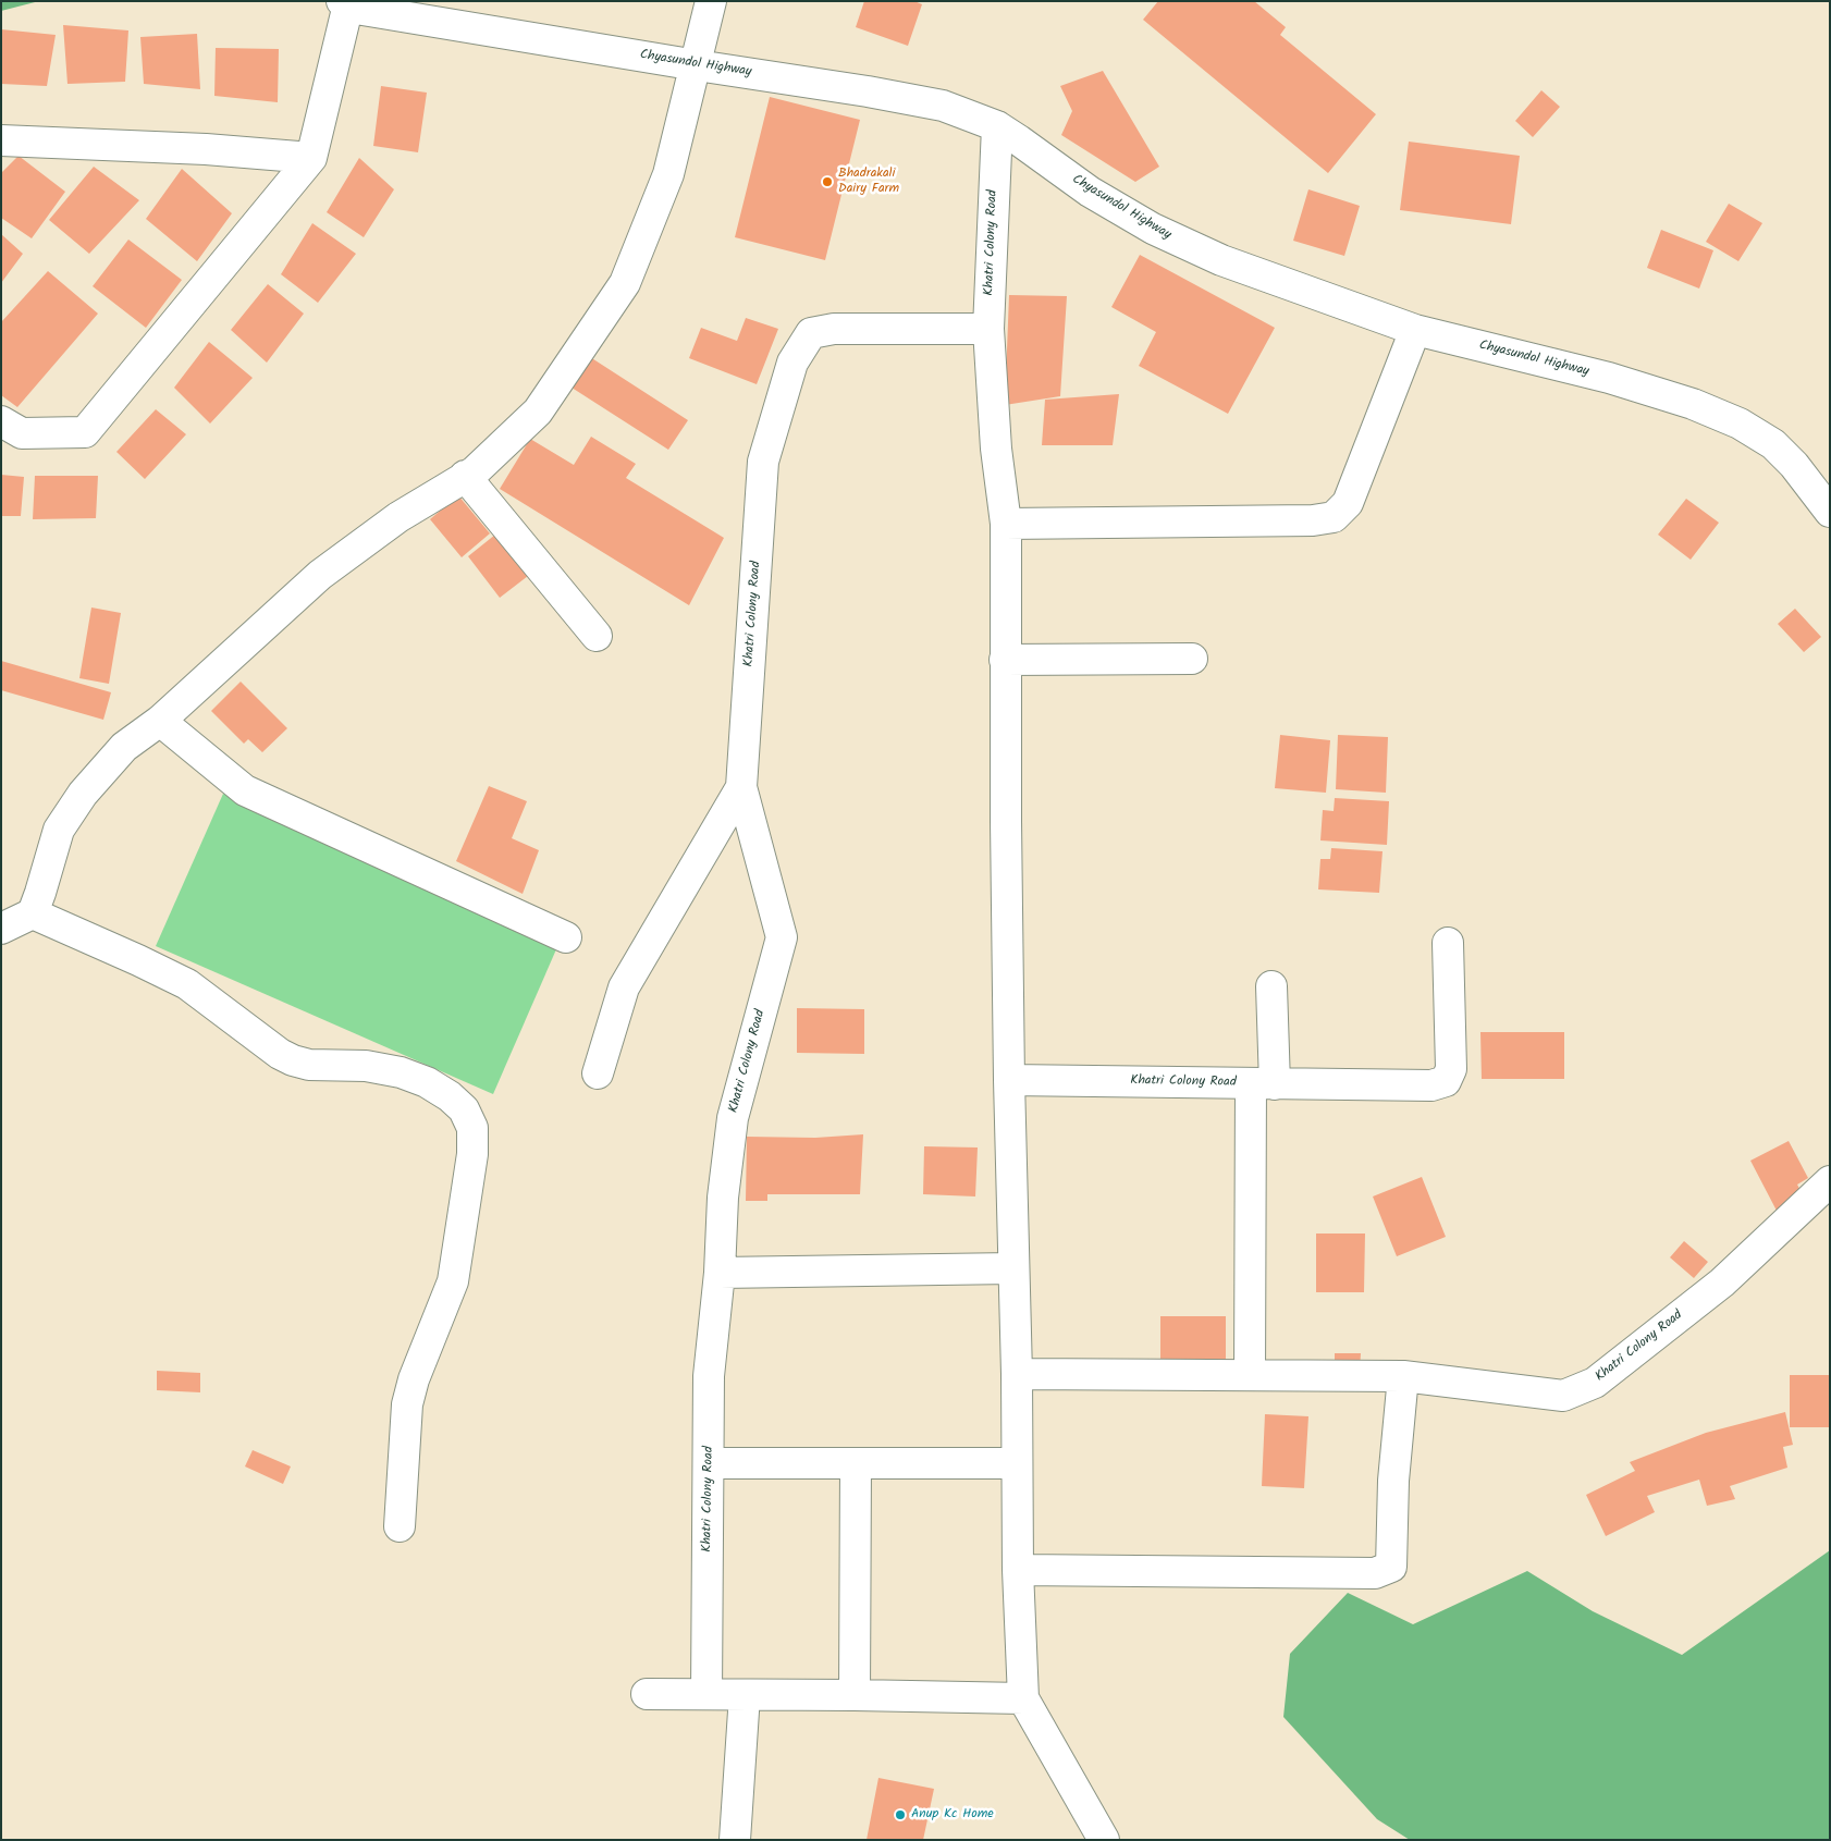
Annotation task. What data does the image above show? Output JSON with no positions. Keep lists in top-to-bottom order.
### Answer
{
  "streets": {
    "street": ["Chyasundol Highway", "Khatri Colony Road"]
  },
  "crossings": [
    ["Chyasundol Highway", "Khatri Colony Road"]
  ],
  "places": ["Bhadrakali Dairy Farm", "Anup Kc Home"]
}
